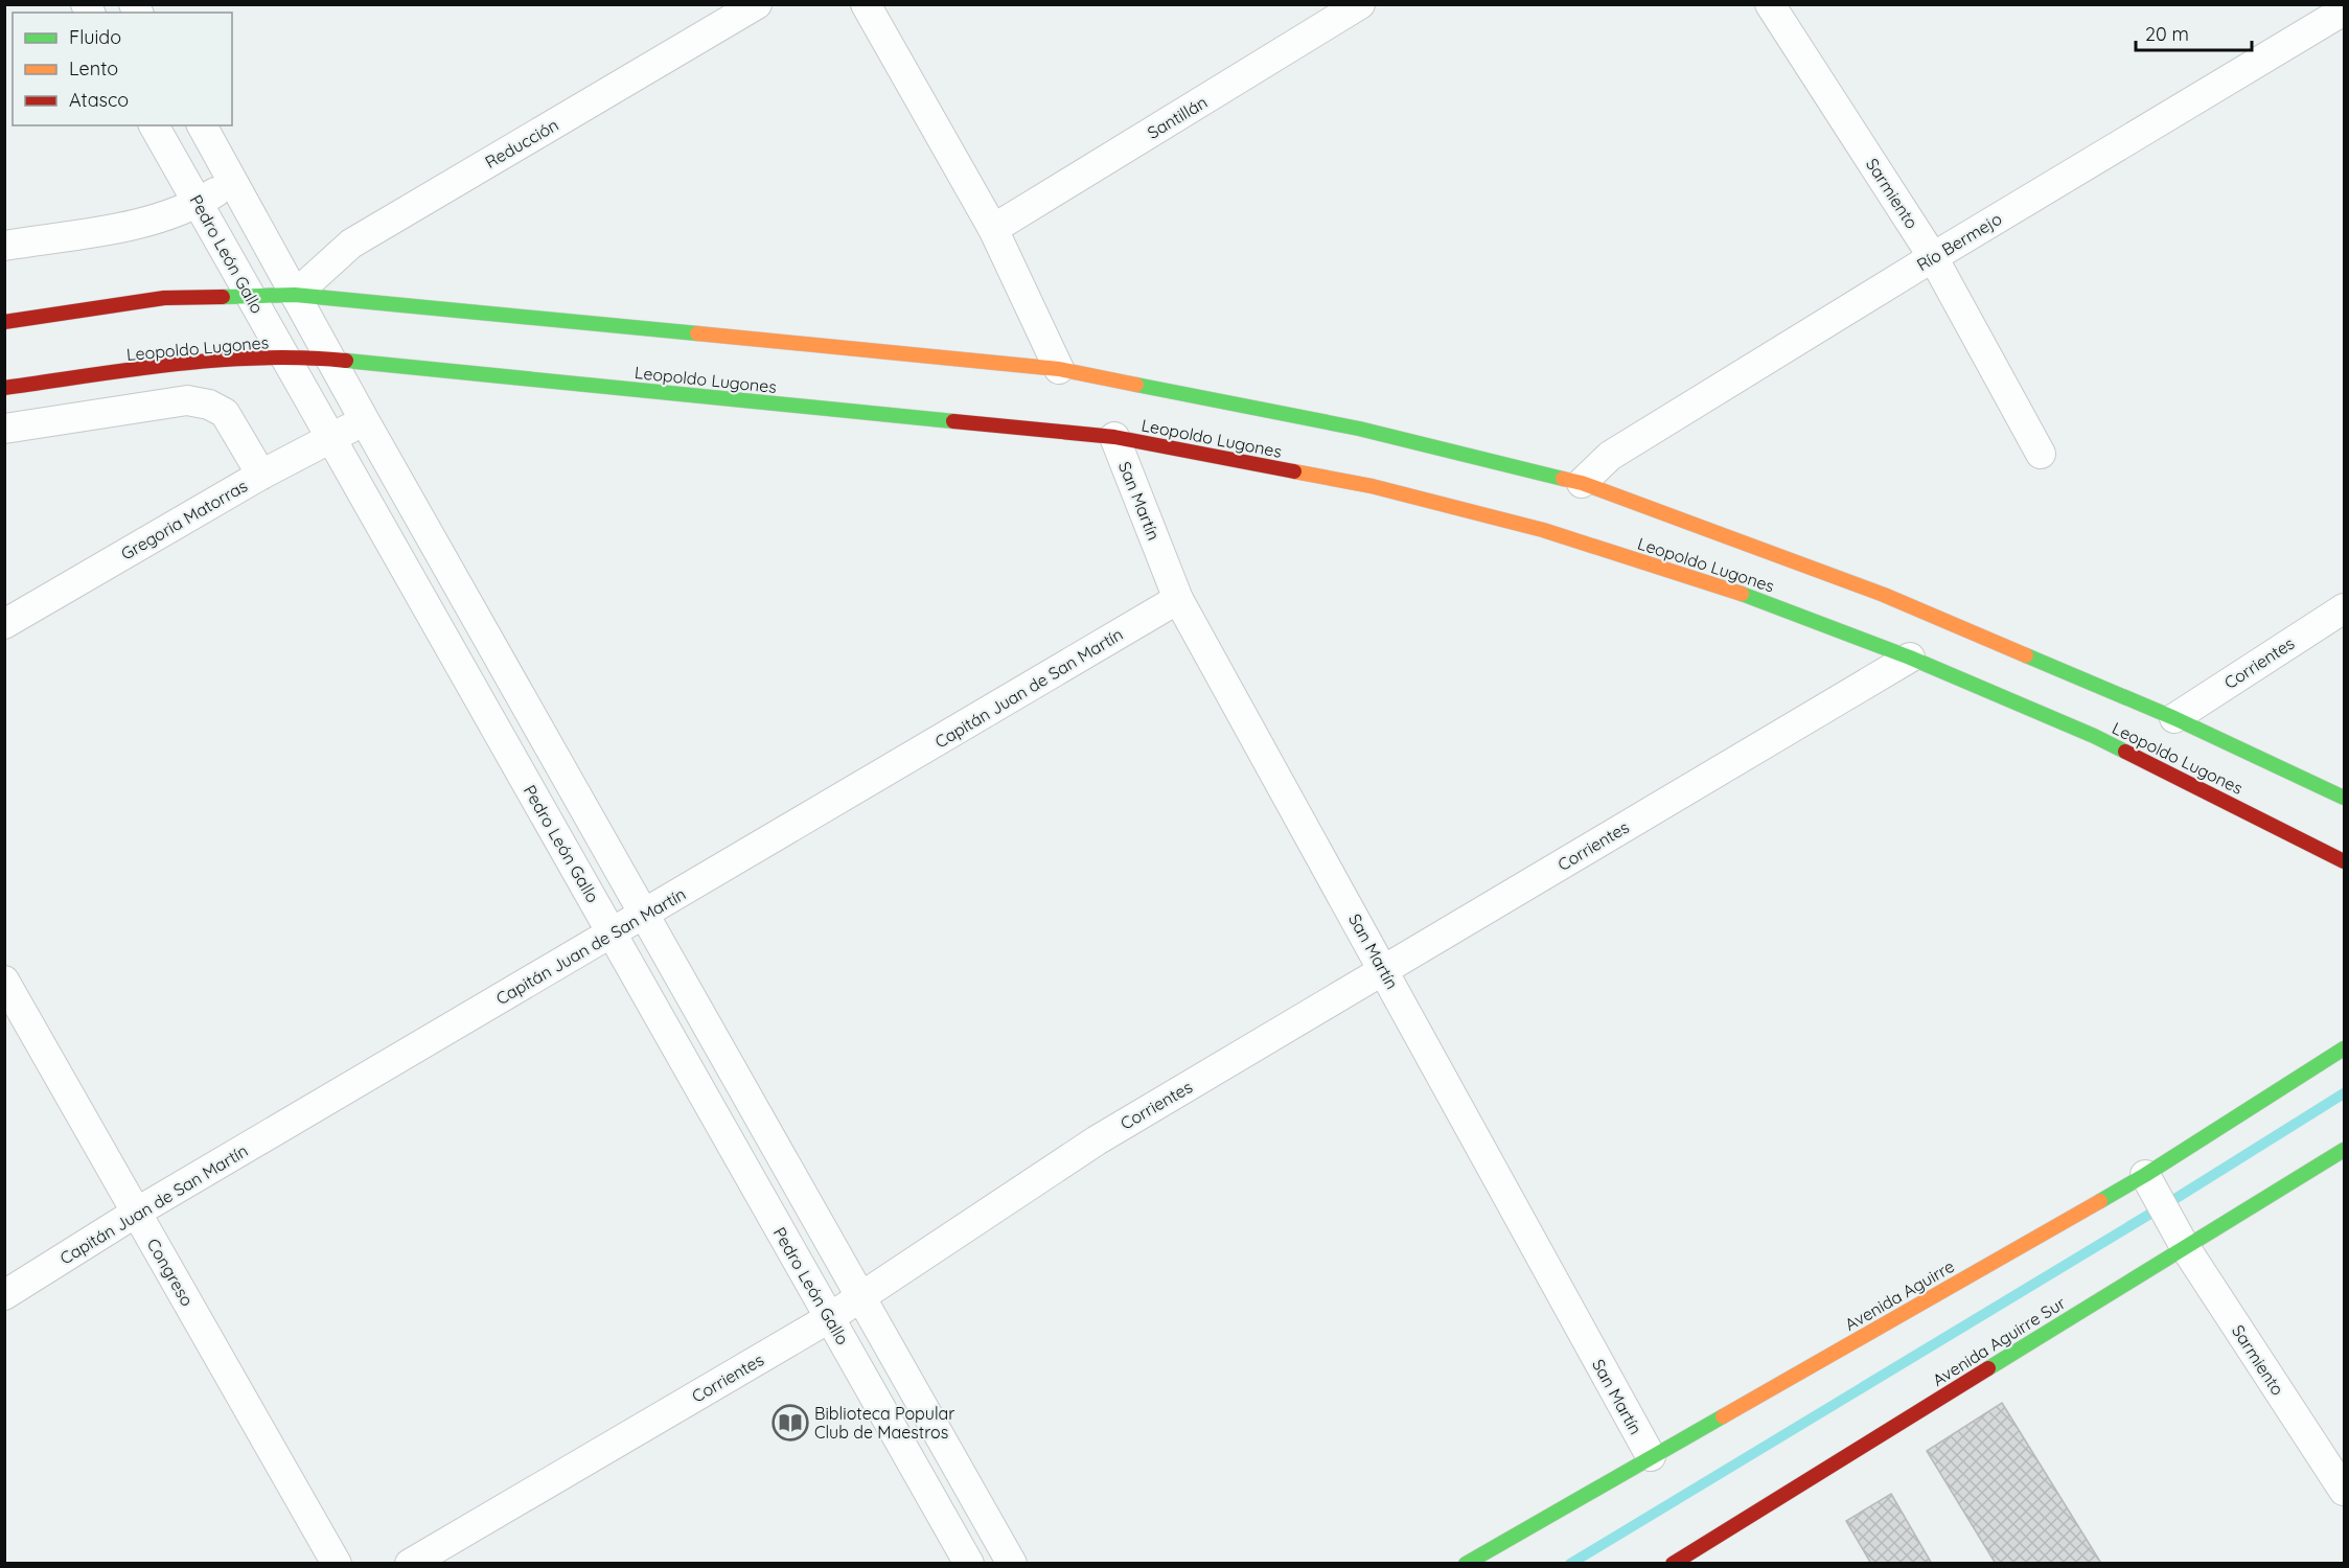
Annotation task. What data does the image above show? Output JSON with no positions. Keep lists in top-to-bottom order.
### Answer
{
  "streets": {
    "main road": ["Leopoldo Lugones", "Avenida Aguirre", "Avenida Aguirre Sur"],
    "street": [
      "Santillán",
      "Reducción",
      "Sarmiento",
      "Río Bermejo",
      "Pedro León Gallo",
      "San Martín",
      "Gregoria Matorras",
      "Corrientes",
      "Capitán Juan de San Martín",
      "Congreso"
    ]
  },
  "crossings": [
    ["Reducción", "Leopoldo Lugones"],
    ["Sarmiento", "Río Bermejo"],
    ["Sarmiento", "Avenida Aguirre"],
    ["Sarmiento", "Avenida Aguirre Sur"],
    ["Río Bermejo", "Leopoldo Lugones"],
    ["Pedro León Gallo", "Leopoldo Lugones"],
    ["Pedro León Gallo", "Gregoria Matorras"],
    ["Pedro León Gallo", "Corrientes"],
    ["Pedro León Gallo", "Capitán Juan de San Martín"],
    ["Leopoldo Lugones", "San Martín"],
    ["Leopoldo Lugones", "Corrientes"],
    ["San Martín", "Corrientes"],
    ["San Martín", "Capitán Juan de San Martín"],
    ["San Martín", "Avenida Aguirre"],
    ["Capitán Juan de San Martín", "Congreso"]
  ],
  "places": {
    "library": ["Biblioteca Popular Club de Maestros"]
  },
  "legend": ["Fluido", "Lento", "Atasco"],
  "scale_bar": "20 m"
}
